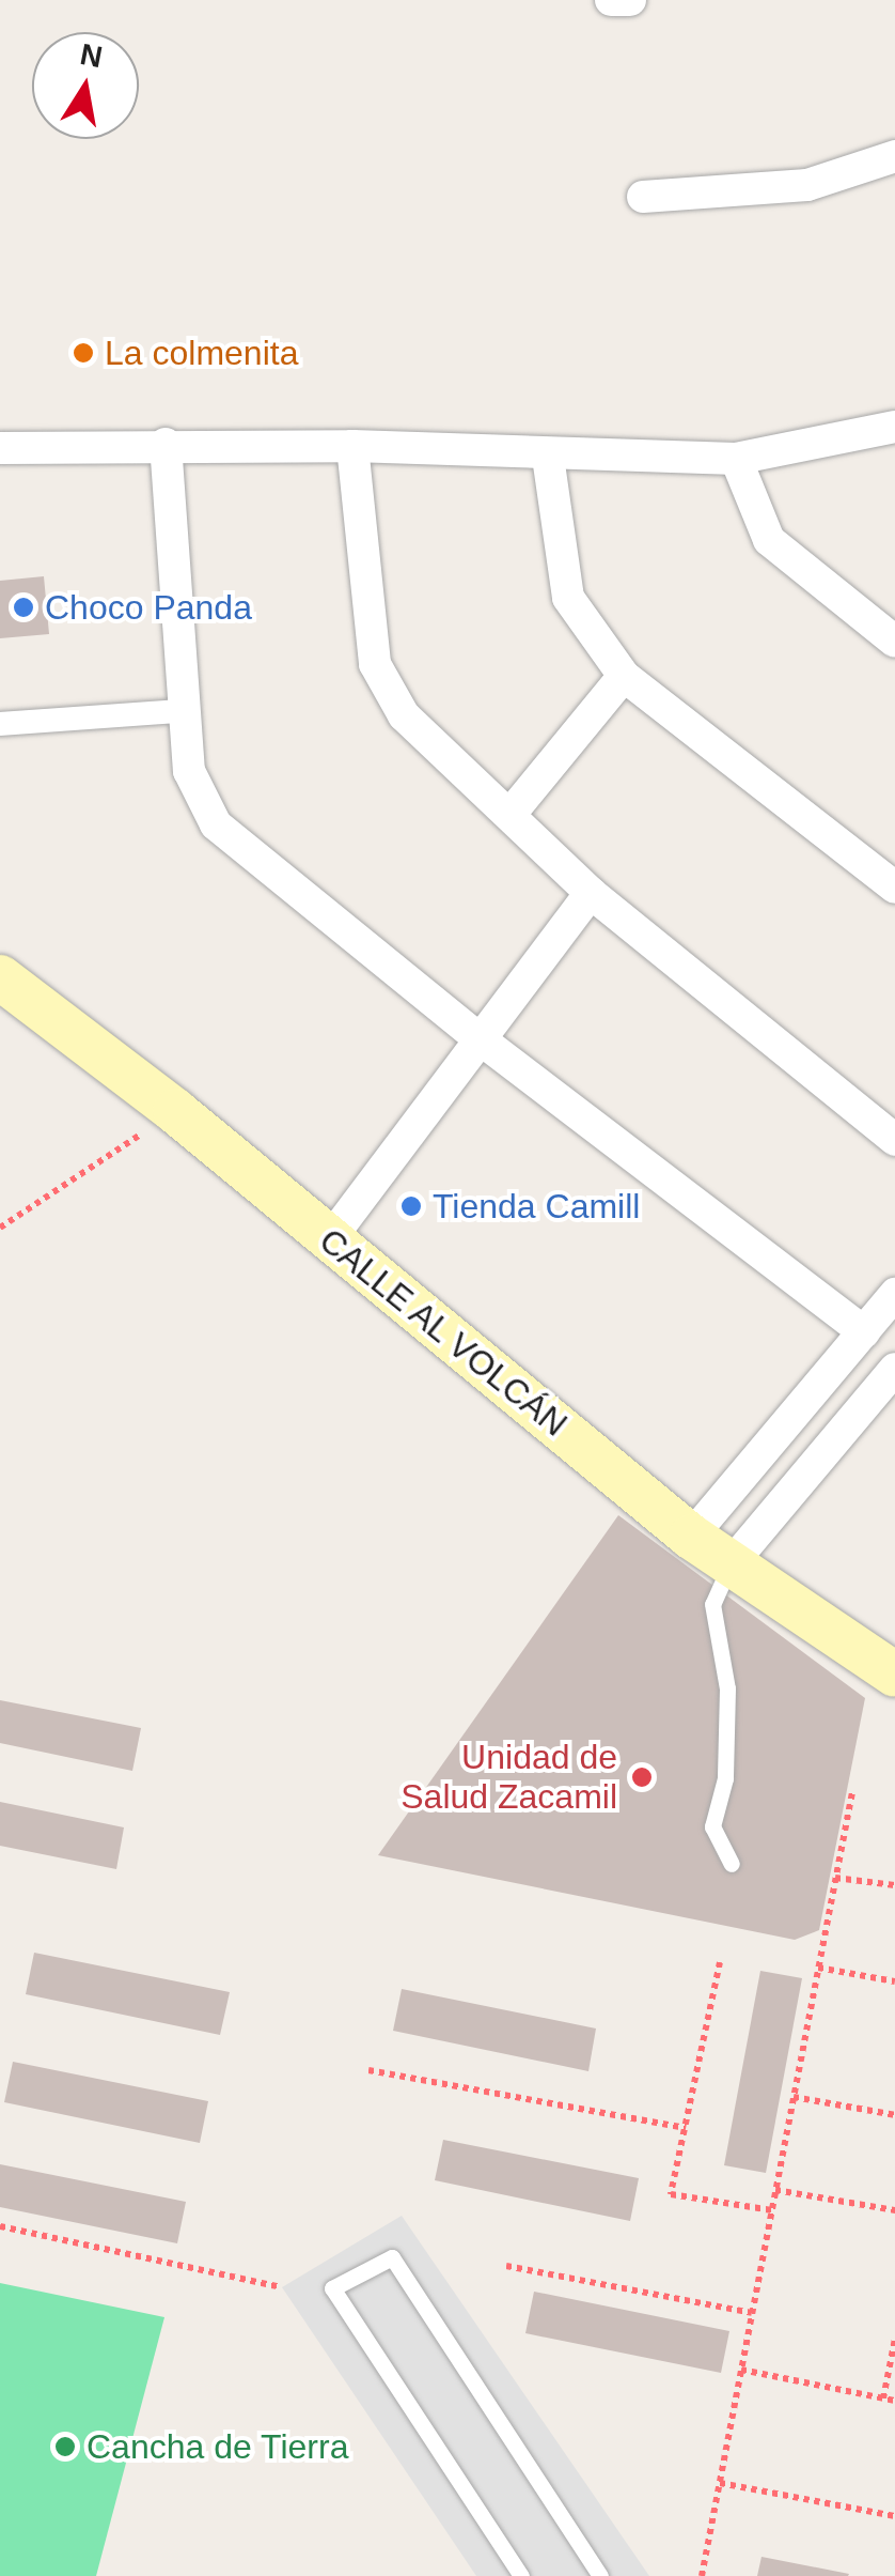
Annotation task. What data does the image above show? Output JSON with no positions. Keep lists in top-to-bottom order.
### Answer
{
  "streets": {
    "main road": ["CALLE AL VOLCÁN"]
  },
  "places": [
    "La colmenita",
    "Choco Panda",
    "Tienda Camill",
    "Unidad de Salud Zacamil",
    "Cancha de Tierra"
  ],
  "north": "top"
}
